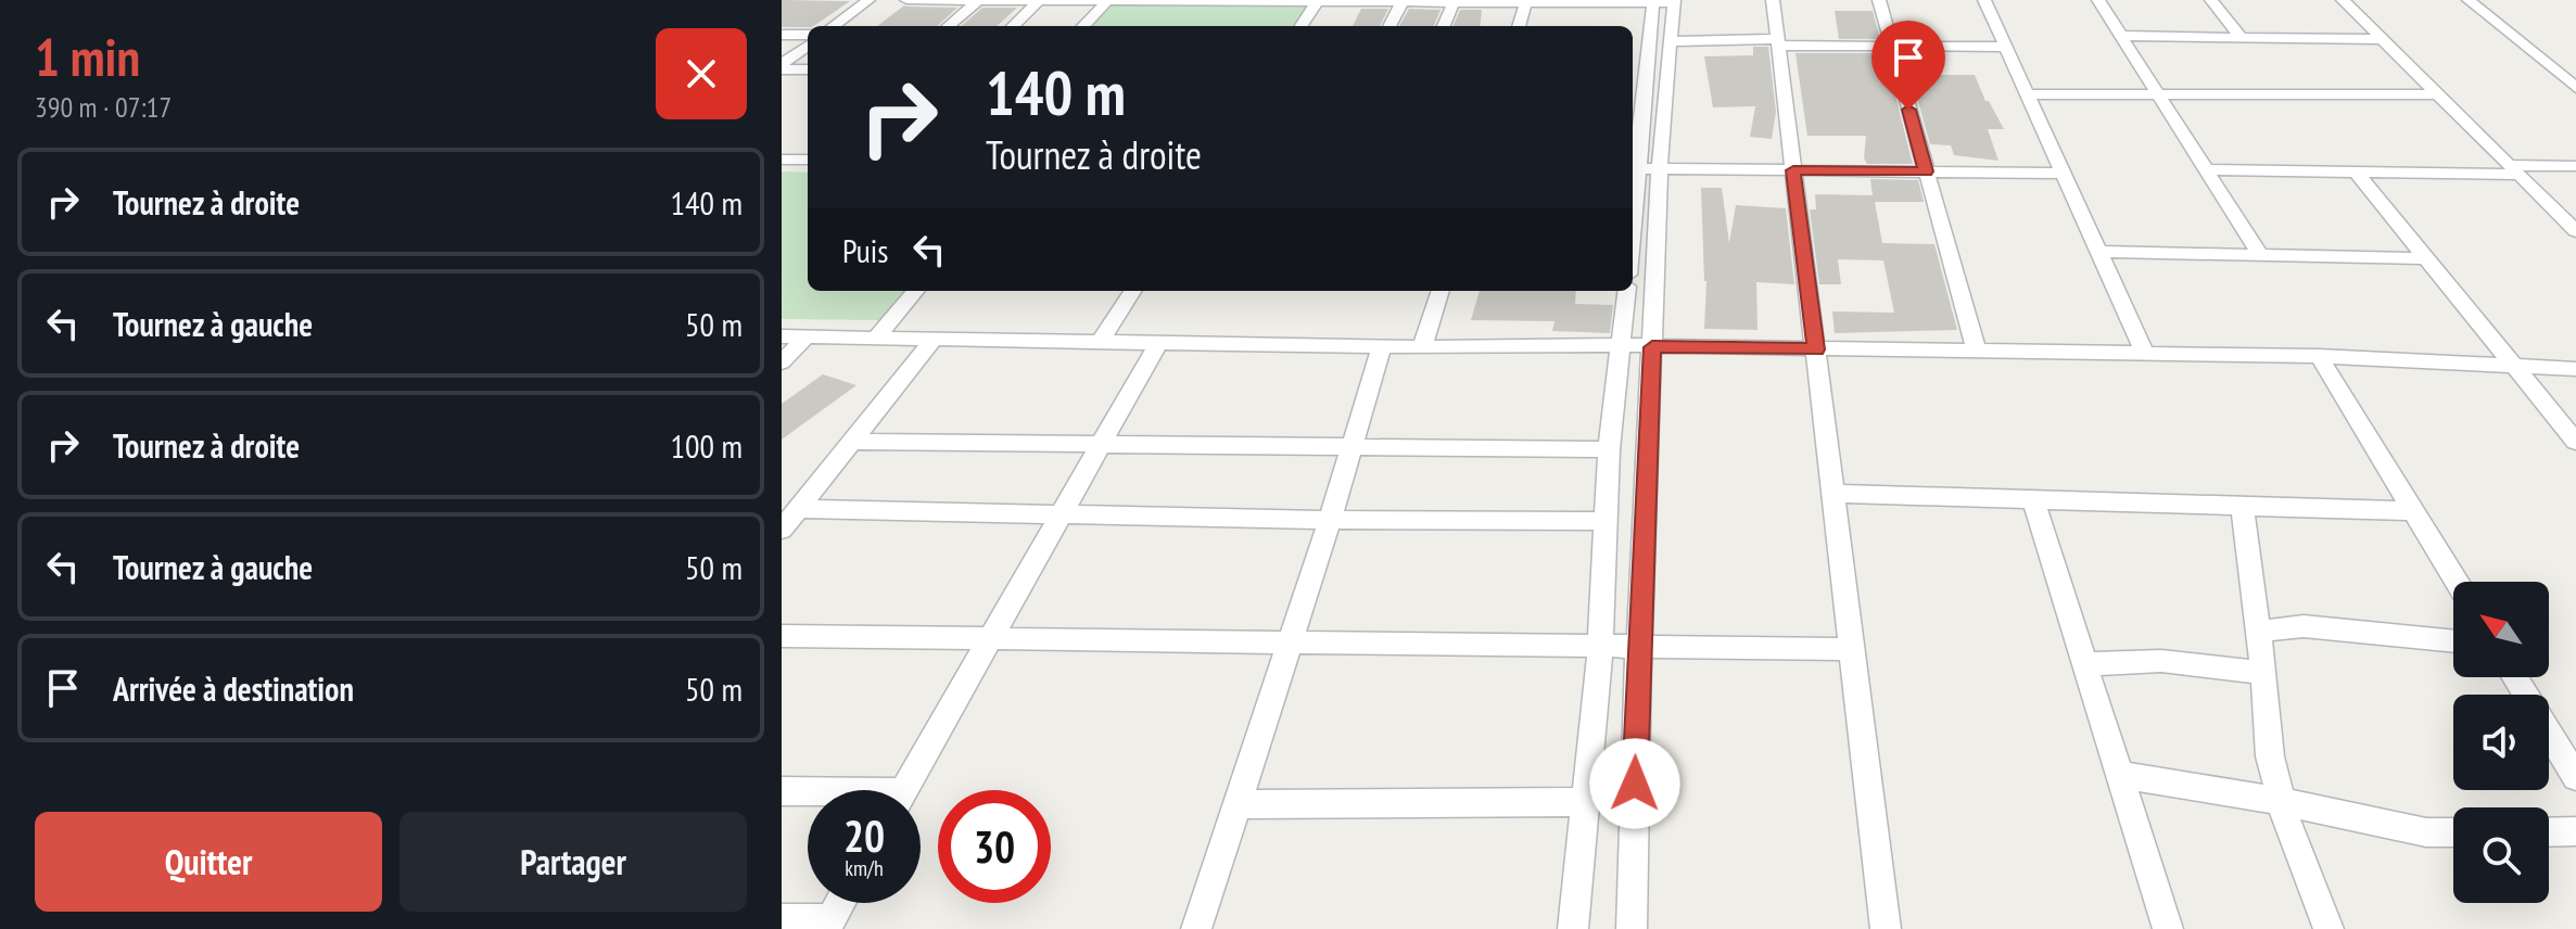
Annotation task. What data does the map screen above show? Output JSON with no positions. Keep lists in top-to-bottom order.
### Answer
{
  "north": "top left",
  "page": {
    "heading": ["1 min", "390 m · 07:17"],
    "turn": ["140 m", "Tournez à droite"],
    "list": [
      {
        "name": "Tournez à droite",
        "value": "140 m"
      },
      {
        "name": "Tournez à gauche",
        "value": "50 m"
      },
      {
        "name": "Tournez à droite",
        "value": "100 m"
      },
      {
        "name": "Tournez à gauche",
        "value": "50 m"
      },
      {
        "name": "Arrivée à destination",
        "value": "50 m"
      }
    ],
    "then": "Puis",
    "speed": "20 km/h",
    "limit": "30",
    "buttons": ["Quitter", "Partager"]
  }
}
